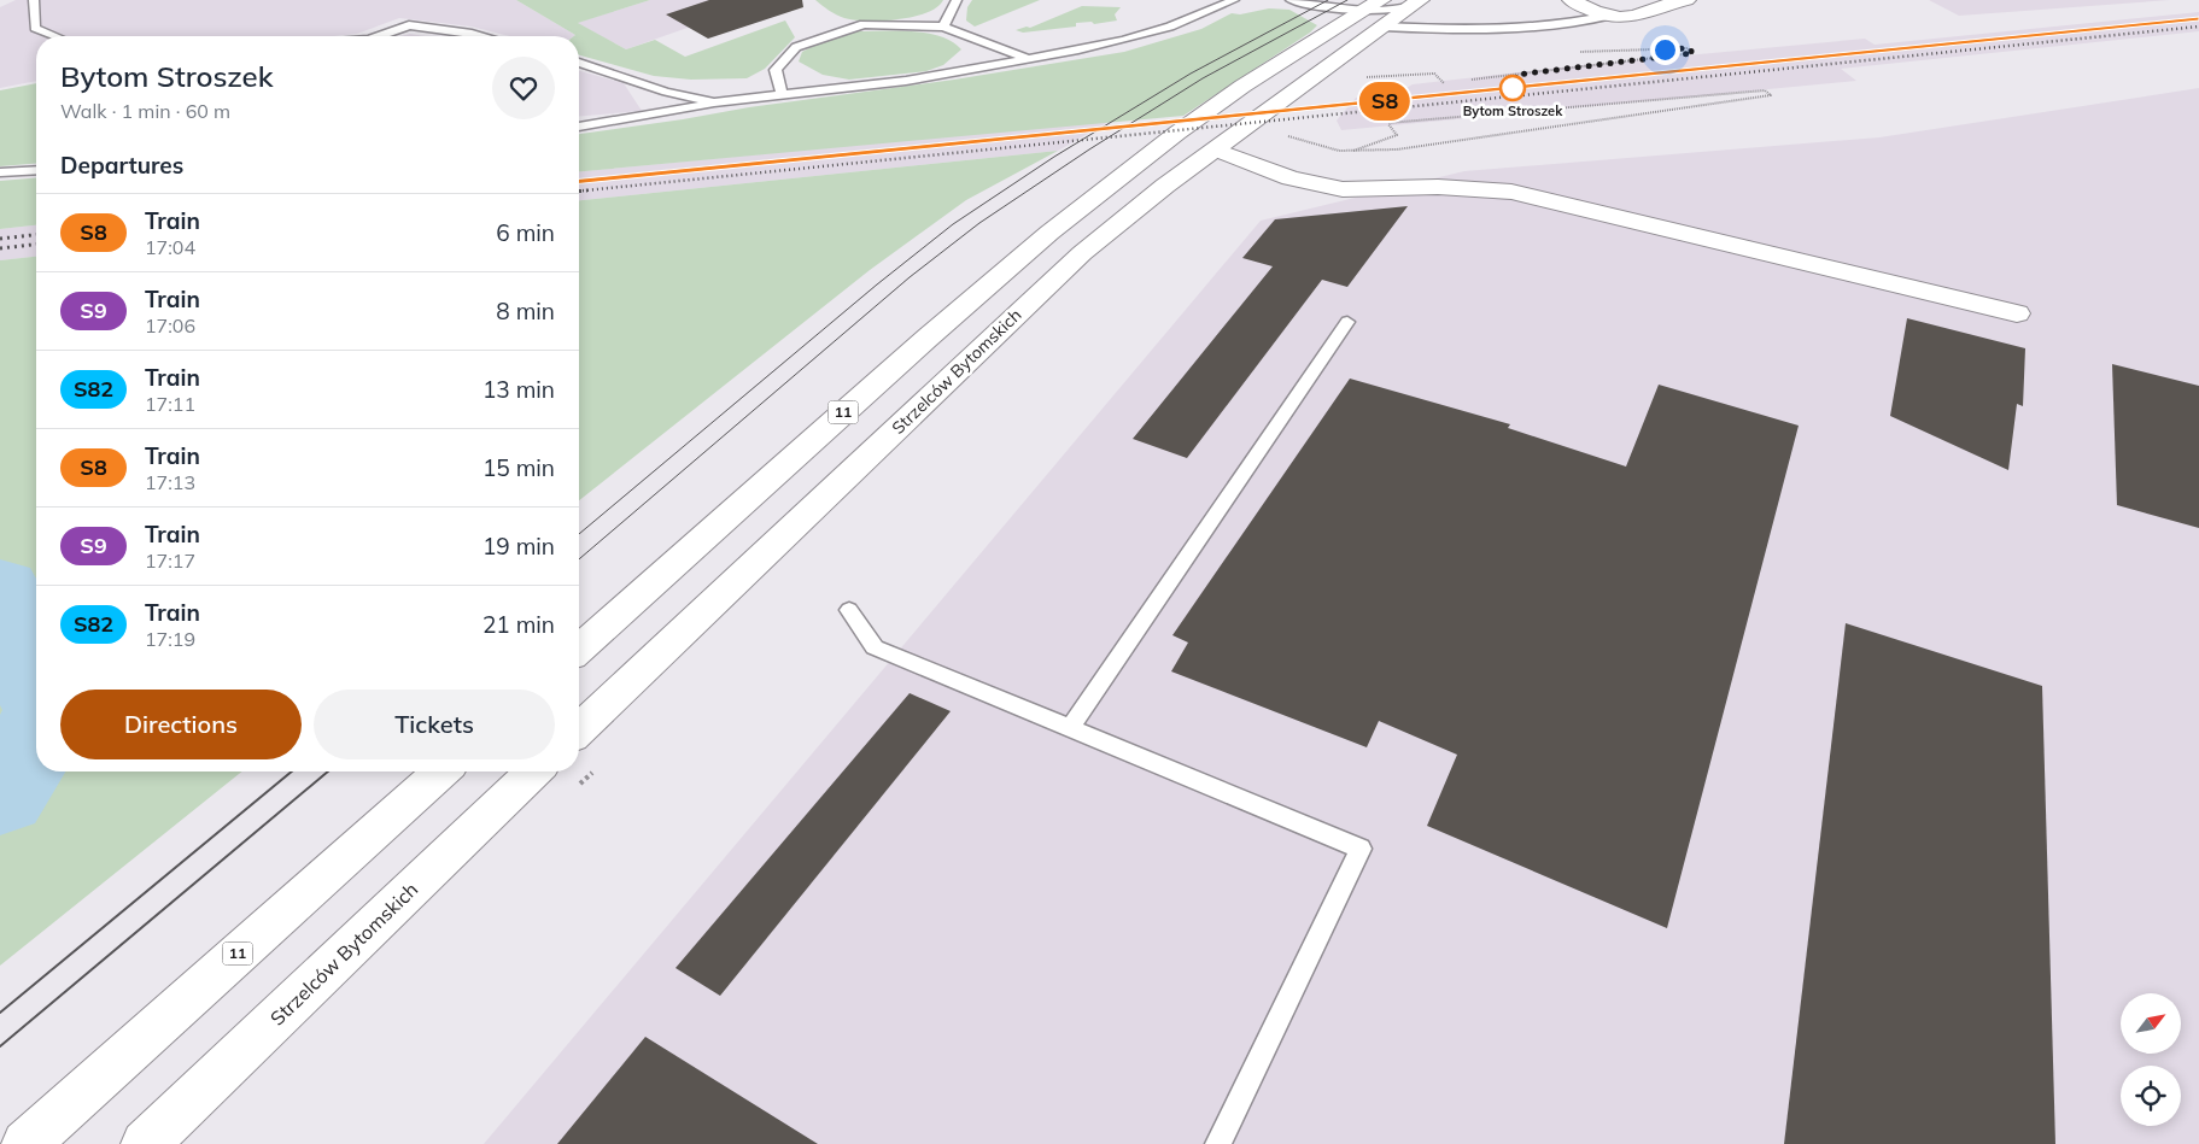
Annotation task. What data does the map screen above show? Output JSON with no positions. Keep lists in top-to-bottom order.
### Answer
{
  "streets": {
    "main road": ["Strzelców Bytomskich", "11"]
  },
  "places": ["Bytom Stroszek"],
  "north": "top right",
  "page": {
    "on_map": "S8",
    "heading": [
      ["Bytom Stroszek", "Walk · 1 min · 60 m"],
      "Departures"
    ],
    "list": [
      {
        "mark": "S8",
        "name": "Train",
        "note": "17:04",
        "value": "6 min"
      },
      {
        "mark": "S9",
        "name": "Train",
        "note": "17:06",
        "value": "8 min"
      },
      {
        "mark": "S82",
        "name": "Train",
        "note": "17:11",
        "value": "13 min"
      },
      {
        "mark": "S8",
        "name": "Train",
        "note": "17:13",
        "value": "15 min"
      },
      {
        "mark": "S9",
        "name": "Train",
        "note": "17:17",
        "value": "19 min"
      },
      {
        "mark": "S82",
        "name": "Train",
        "note": "17:19",
        "value": "21 min"
      }
    ],
    "buttons": ["Directions", "Tickets"]
  }
}
